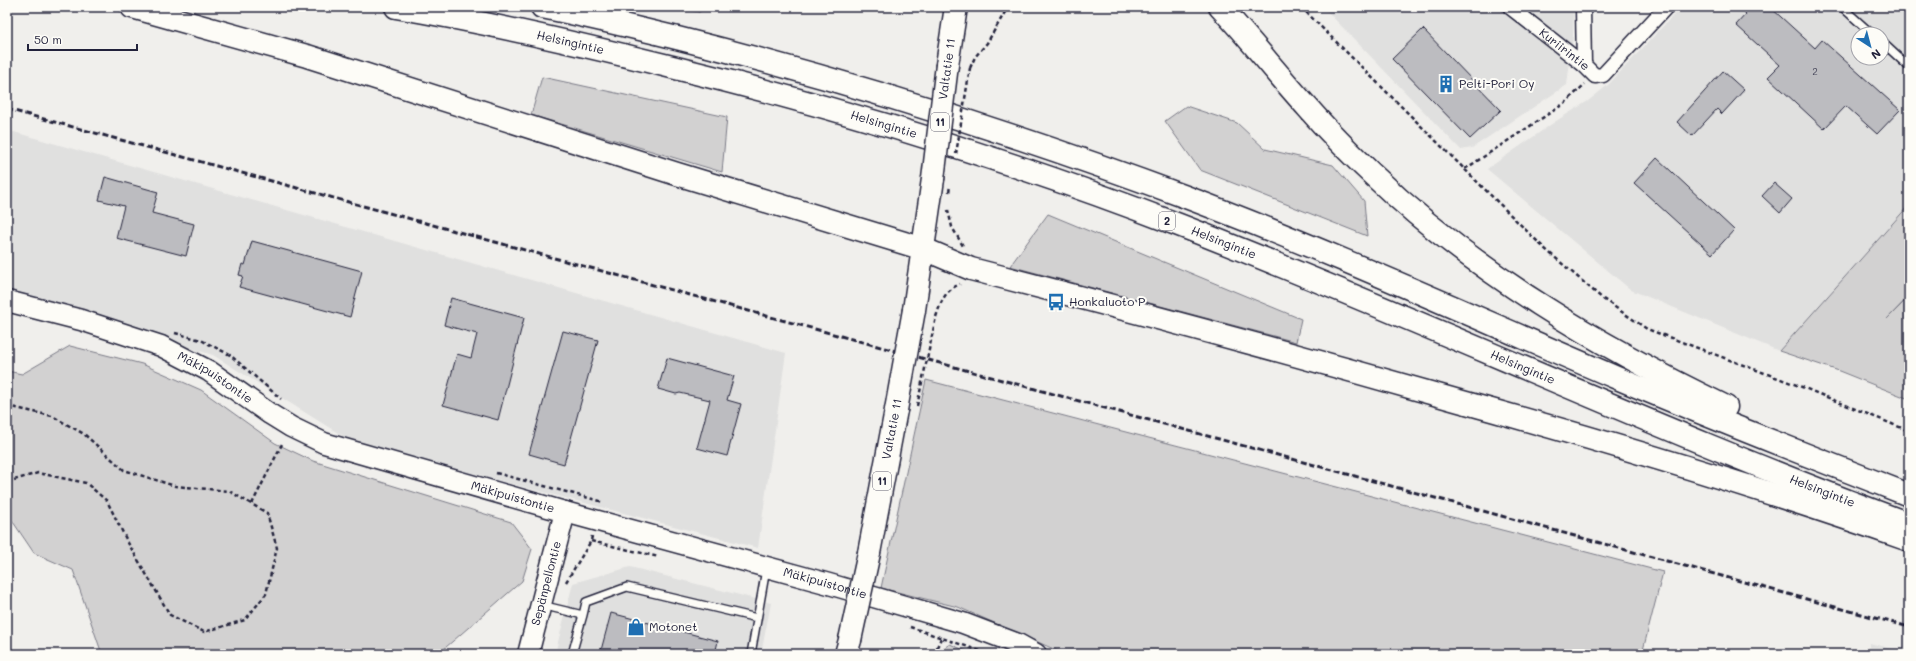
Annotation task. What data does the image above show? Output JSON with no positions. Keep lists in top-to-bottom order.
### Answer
{
  "streets": {
    "highway": [
      "Helsingintie",
      "Valtatie 11",
      "11",
      "2"
    ],
    "street": ["Kuriirintie", "Mäkipuistontie", "Sepänpellontie"]
  },
  "crossings": [
    ["Mäkipuistontie", "Sepänpellontie"]
  ],
  "places": {
    "building": ["Pelti-Pori Oy"],
    "bus stop": ["Honkaluoto P"],
    "shop": ["Motonet"]
  },
  "house_numbers": ["2"],
  "scale_bar": "50 m",
  "north": "bottom right"
}
